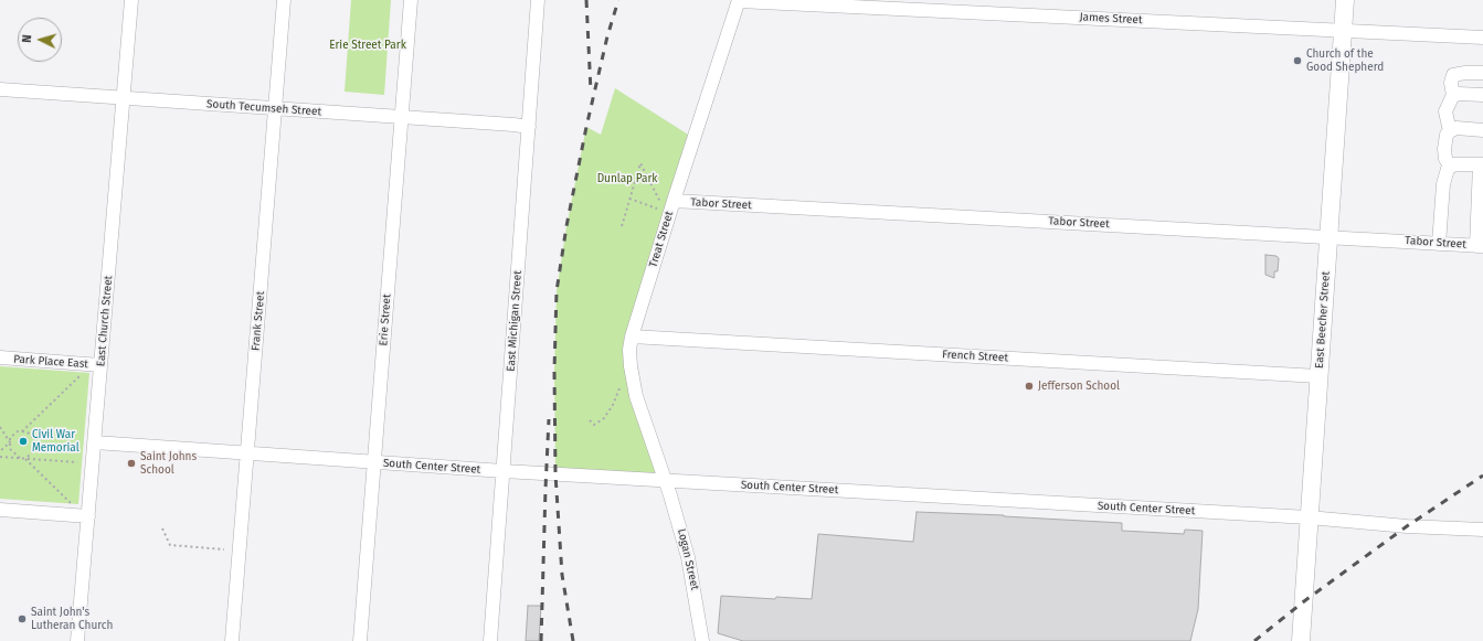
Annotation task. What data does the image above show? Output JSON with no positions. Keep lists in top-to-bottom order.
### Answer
{
  "streets": {
    "main road": ["East Beecher Street"],
    "street": [
      "James Street",
      "South Tecumseh Street",
      "Tabor Street",
      "Treat Street",
      "Erie Street",
      "East Church Street",
      "Frank Street",
      "East Michigan Street",
      "French Street",
      "Park Place East",
      "South Center Street",
      "Logan Street"
    ]
  },
  "crossings": [
    ["James Street", "Treat Street"],
    ["James Street", "East Beecher Street"],
    ["South Tecumseh Street", "Erie Street"],
    ["South Tecumseh Street", "East Church Street"],
    ["South Tecumseh Street", "Frank Street"],
    ["South Tecumseh Street", "East Michigan Street"],
    ["Tabor Street", "Treat Street"],
    ["Tabor Street", "East Beecher Street"],
    ["Treat Street", "French Street"],
    ["Treat Street", "South Center Street"],
    ["Treat Street", "Logan Street"],
    ["Erie Street", "South Center Street"],
    ["East Beecher Street", "French Street"],
    ["East Beecher Street", "South Center Street"],
    ["East Church Street", "Park Place East"],
    ["East Church Street", "South Center Street"],
    ["Frank Street", "South Center Street"],
    ["East Michigan Street", "South Center Street"],
    ["South Center Street", "Logan Street"]
  ],
  "parks": ["Erie Street Park", "Dunlap Park"],
  "places": [
    "Church of the Good Shepherd",
    "Jefferson School",
    "Civil War Memorial",
    "Saint Johns School",
    "Saint John's Lutheran Church"
  ],
  "north": "left"
}
